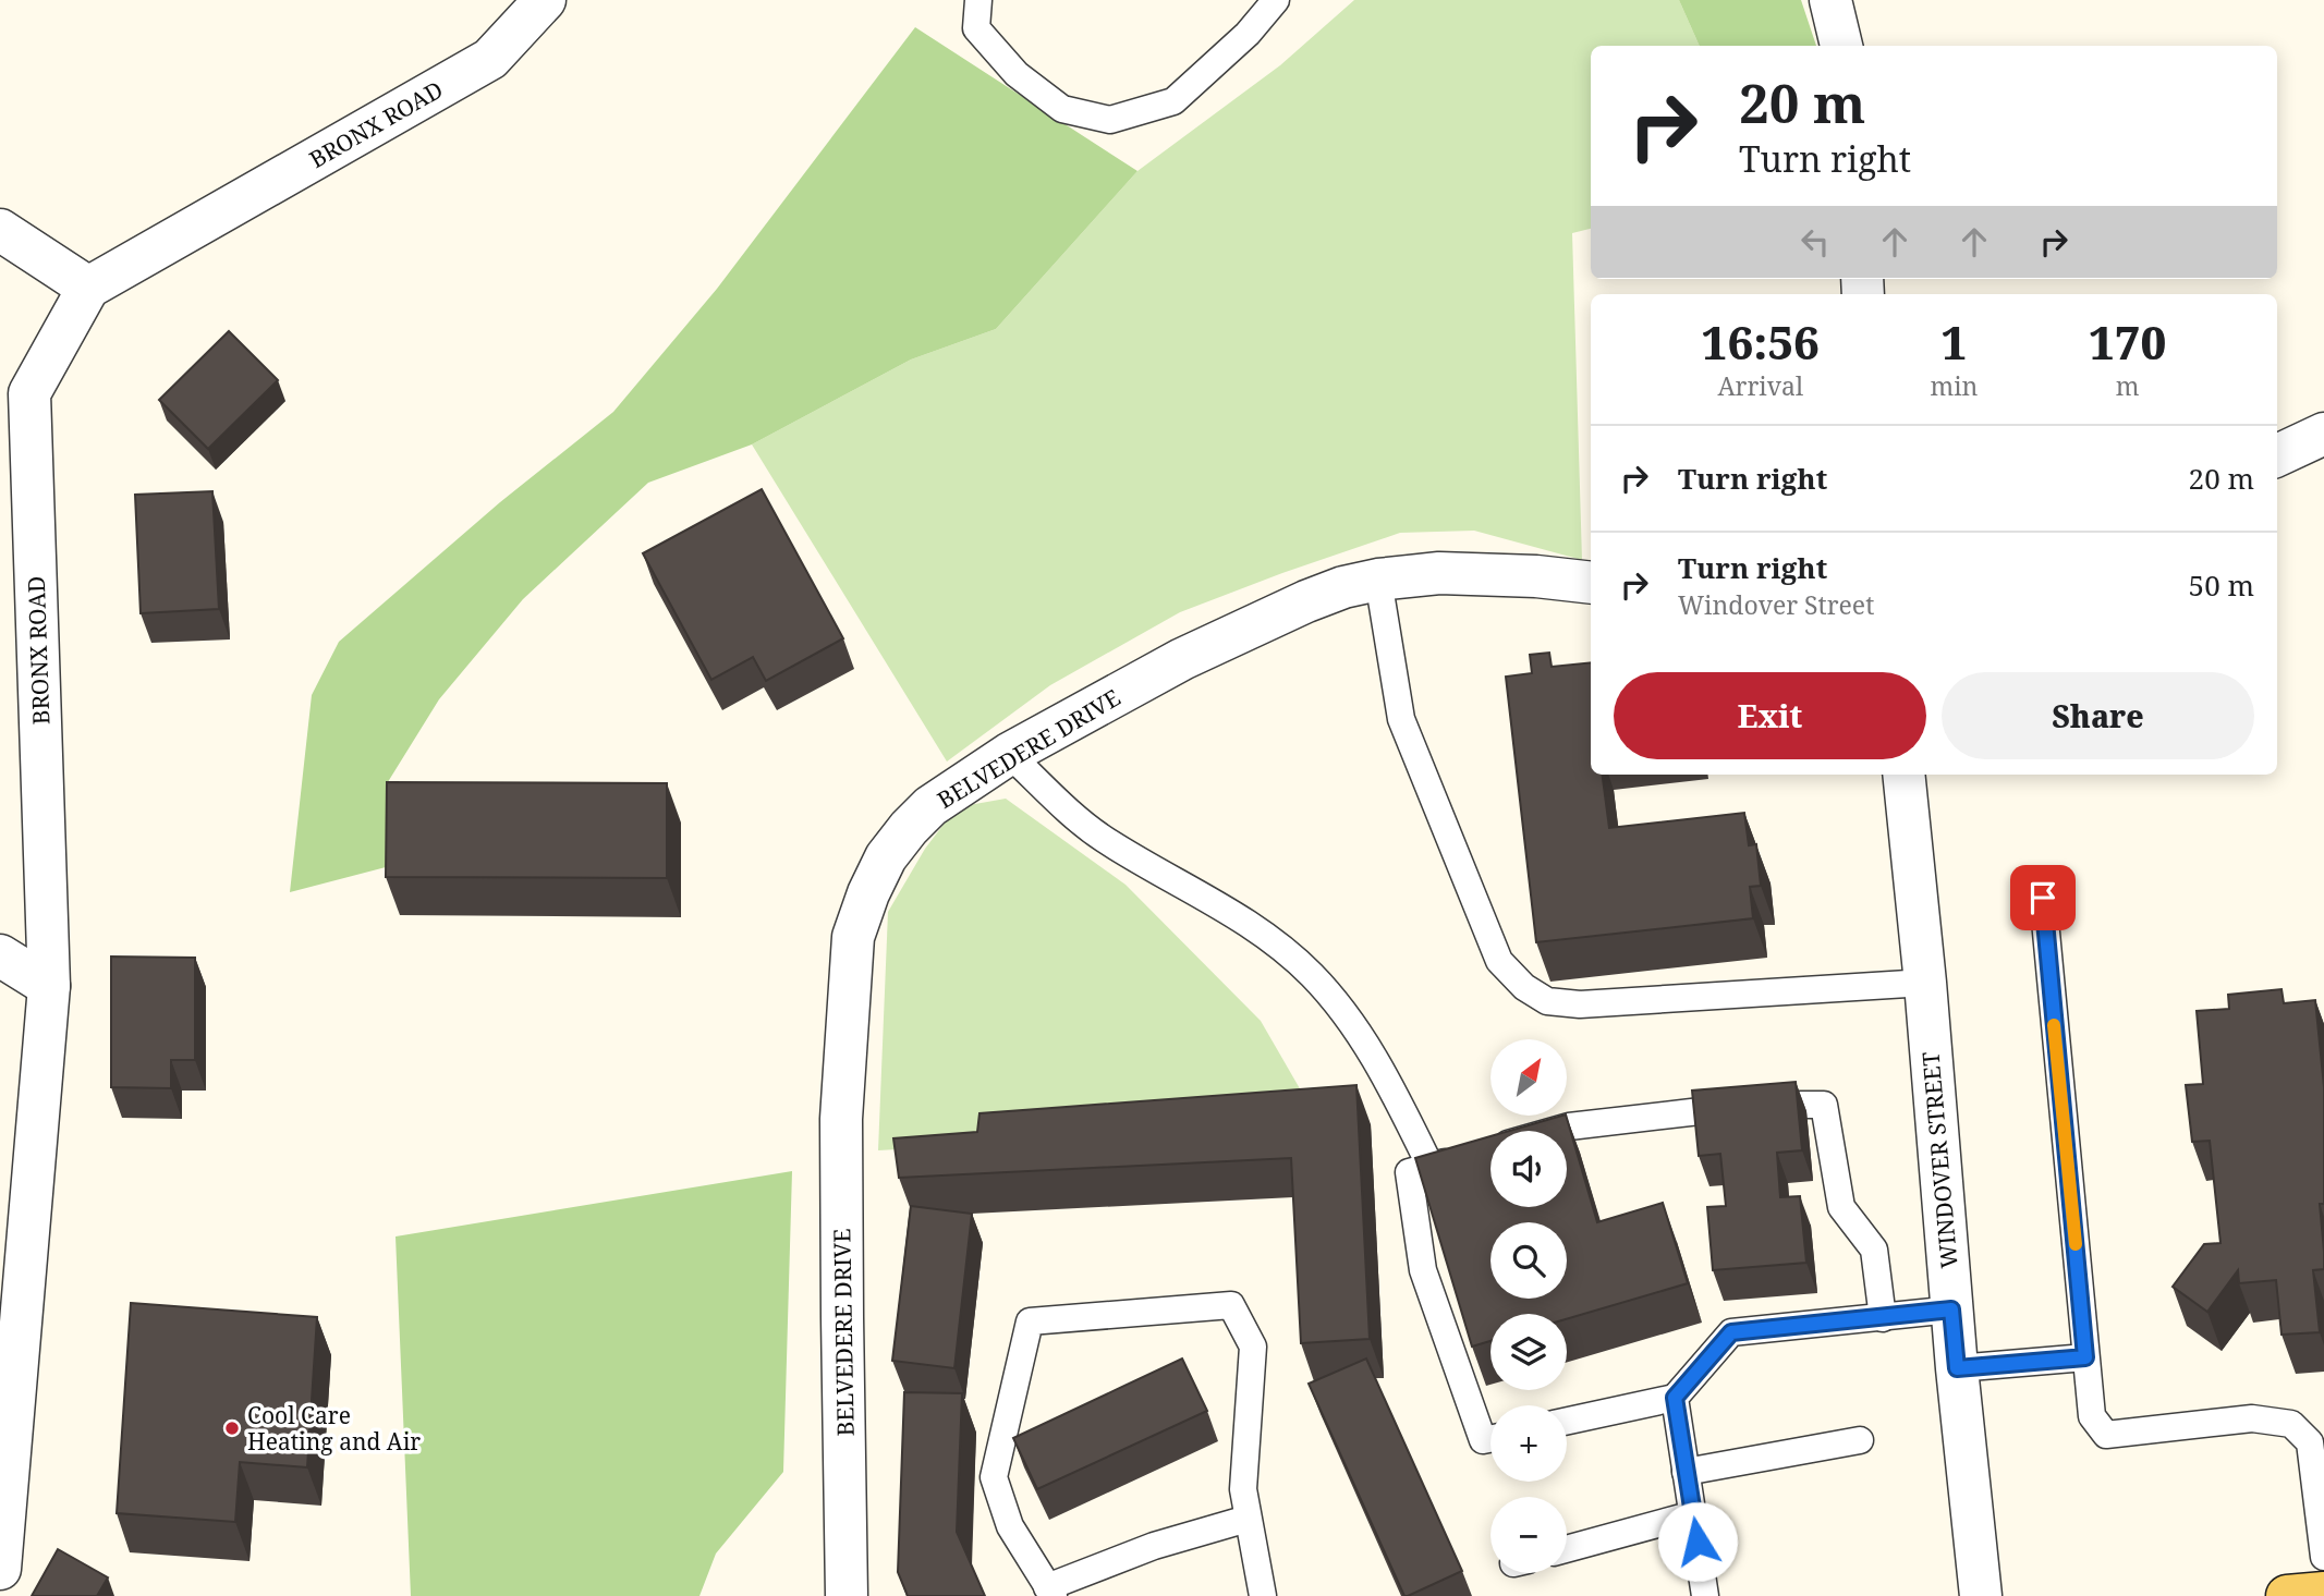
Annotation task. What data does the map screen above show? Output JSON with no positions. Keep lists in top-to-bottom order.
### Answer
{
  "streets": {
    "street": ["BRONX ROAD", "BELVEDERE DRIVE", "WINDOVER STREET"]
  },
  "places": ["Cool Care Heating and Air"],
  "north": "top right",
  "page": {
    "turn": ["20 m", "Turn right"],
    "eta": [
      "16:56",
      "Arrival",
      "1",
      "min",
      "170",
      "m"
    ],
    "list": [
      {
        "name": "Turn right",
        "value": "20 m"
      },
      {
        "name": "Turn right",
        "note": "Windover Street",
        "value": "50 m"
      }
    ],
    "buttons": ["Exit", "Share"],
    "map_buttons": ["+", "−"]
  }
}
